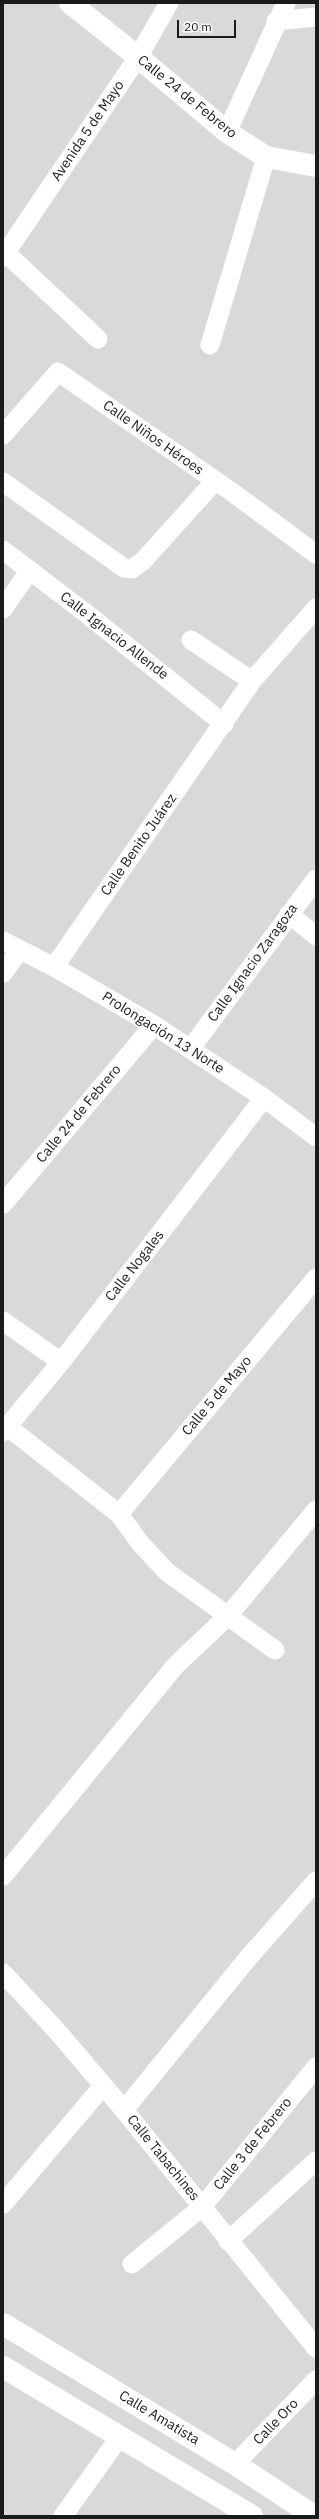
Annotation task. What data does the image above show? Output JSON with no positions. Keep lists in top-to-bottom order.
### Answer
{
  "streets": {
    "street": [
      "Calle 24 de Febrero",
      "Avenida 5 de Mayo",
      "Calle Niños Héroes",
      "Calle Ignacio Allende",
      "Calle Benito Juárez",
      "Calle Ignacio Zaragoza",
      "Prolongación 13 Norte",
      "Calle Nogales",
      "Calle 5 de Mayo",
      "Calle 3 de Febrero",
      "Calle Tabachines",
      "Calle Amatista",
      "Calle Oro"
    ]
  },
  "crossings": [
    ["Calle 24 de Febrero", "Avenida 5 de Mayo"],
    ["Calle 24 de Febrero", "Prolongación 13 Norte"],
    ["Calle Ignacio Allende", "Calle Benito Juárez"],
    ["Calle Benito Juárez", "Prolongación 13 Norte"],
    ["Calle Ignacio Zaragoza", "Prolongación 13 Norte"],
    ["Prolongación 13 Norte", "Calle Nogales"],
    ["Calle 3 de Febrero", "Calle Tabachines"],
    ["Calle Amatista", "Calle Oro"]
  ],
  "scale_bar": "20 m"
}
